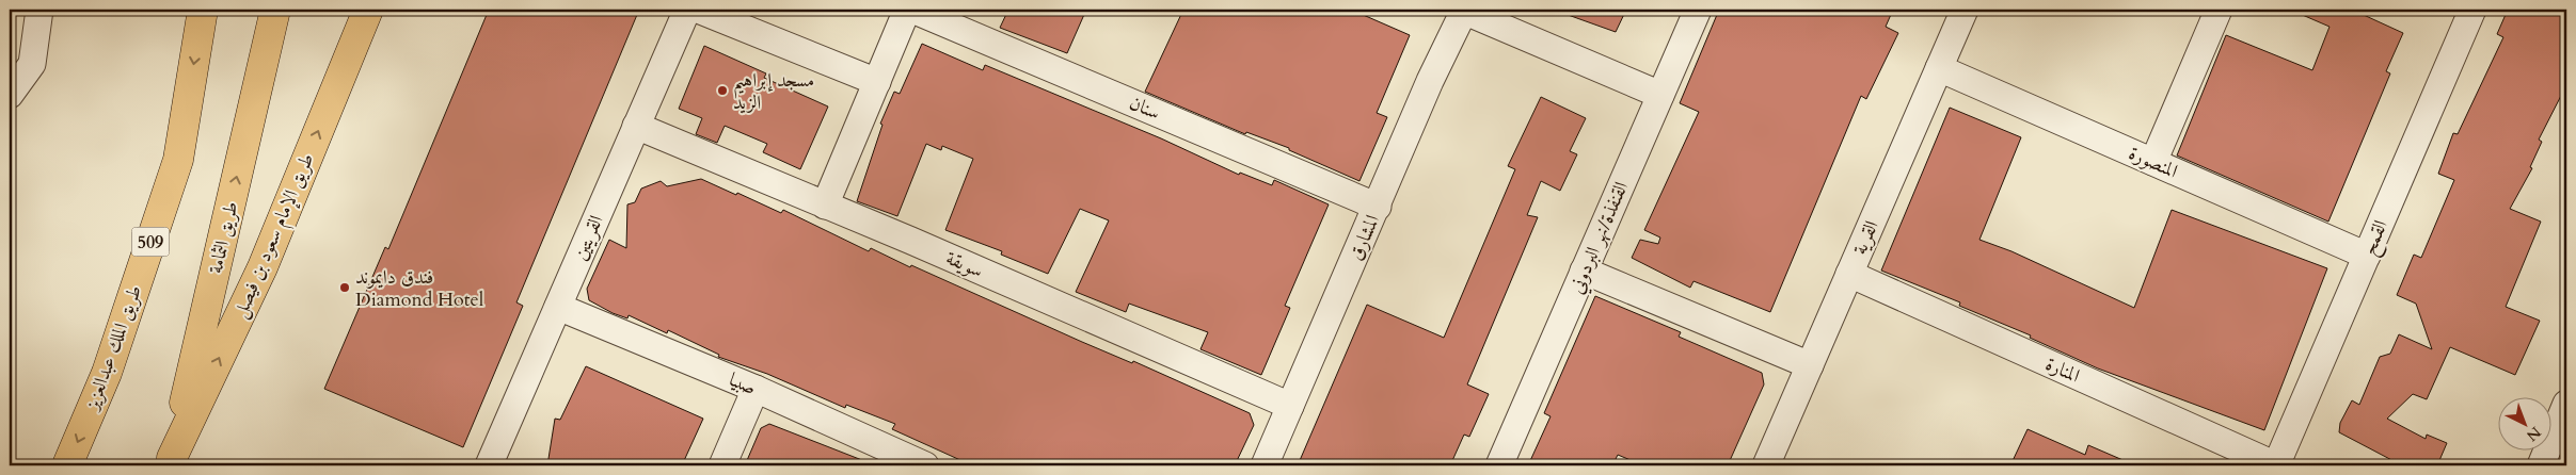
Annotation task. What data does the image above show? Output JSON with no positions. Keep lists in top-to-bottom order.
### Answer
{
  "streets": {
    "main road": [
      "طريق الإمام سعود بن فيصل",
      "طريق الثمامة",
      "509",
      "طريق الملك عبدالعزيز"
    ],
    "street": [
      "سنان",
      "المنصورة",
      "القريتين",
      "المشارق",
      "القنفذة/نهر البردوني",
      "القرية",
      "القمح",
      "سويقة",
      "المنارة",
      "صبيا"
    ]
  },
  "crossings": [
    ["سنان", "المشارق"],
    ["المنصورة", "القرية"],
    ["المنصورة", "القمح"],
    ["طريق الإمام سعود بن فيصل", "طريق الثمامة"],
    ["القريتين", "سويقة"],
    ["القريتين", "صبيا"],
    ["المشارق", "سويقة"],
    ["القرية", "المنارة"],
    ["القمح", "المنارة"]
  ],
  "one_way": ["طريق الإمام سعود بن فيصل", "طريق الثمامة", "طريق الملك عبدالعزيز"],
  "places": ["مسجد إبراهيم الزيد", "فندق دايموند Diamond Hotel"],
  "north": "bottom right"
}
